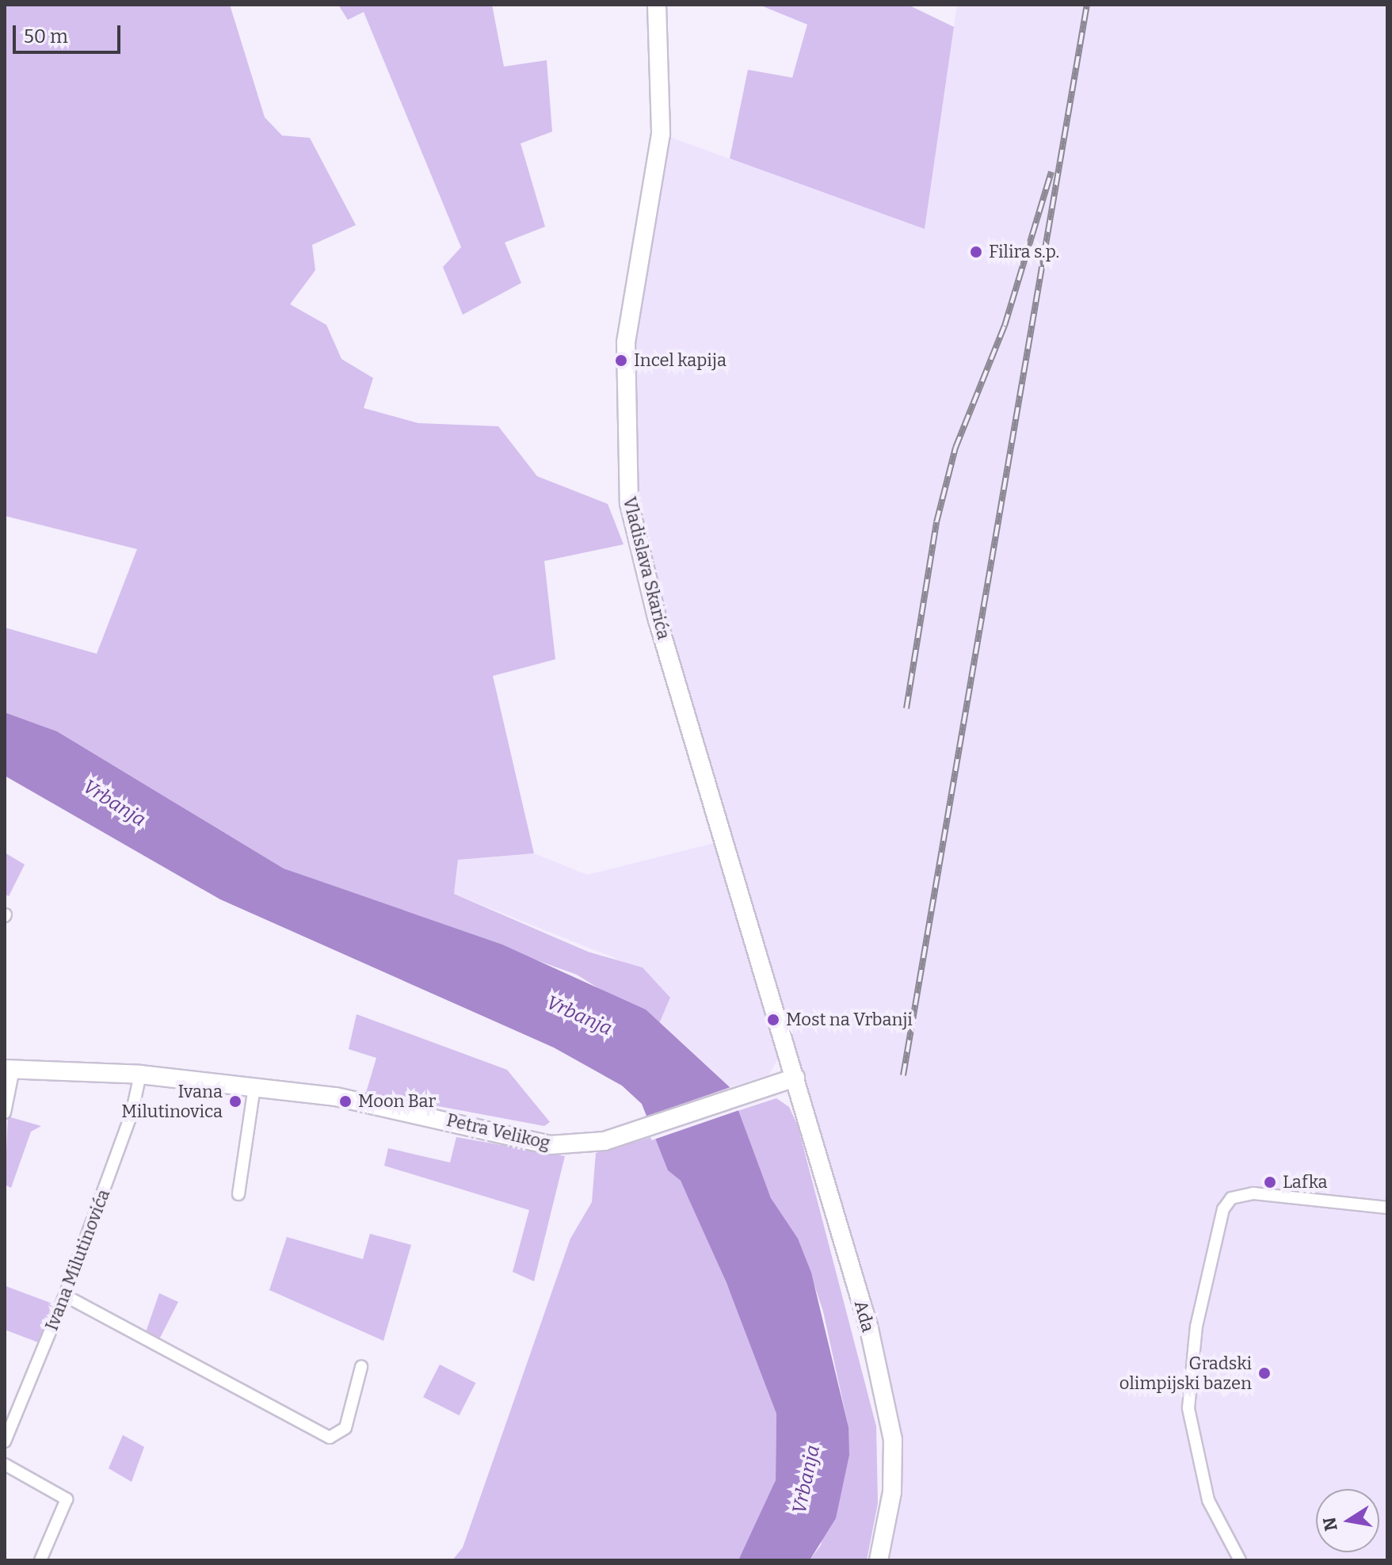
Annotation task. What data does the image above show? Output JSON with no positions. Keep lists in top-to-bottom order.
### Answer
{
  "streets": {
    "street": [
      "Vladislava Skarića",
      "Petra Velikog",
      "Ivana Milutinovića",
      "Ada"
    ]
  },
  "crossings": [
    ["Vladislava Skarića", "Petra Velikog"],
    ["Vladislava Skarića", "Ada"],
    ["Petra Velikog", "Ivana Milutinovića"],
    ["Petra Velikog", "Ada"]
  ],
  "water": ["Vrbanja"],
  "places": [
    "Filira s.p.",
    "Incel kapija",
    "Most na Vrbanji",
    "Ivana Milutinovica",
    "Moon Bar",
    "Lafka",
    "Gradski olimpijski bazen"
  ],
  "scale_bar": "50 m",
  "north": "left"
}
